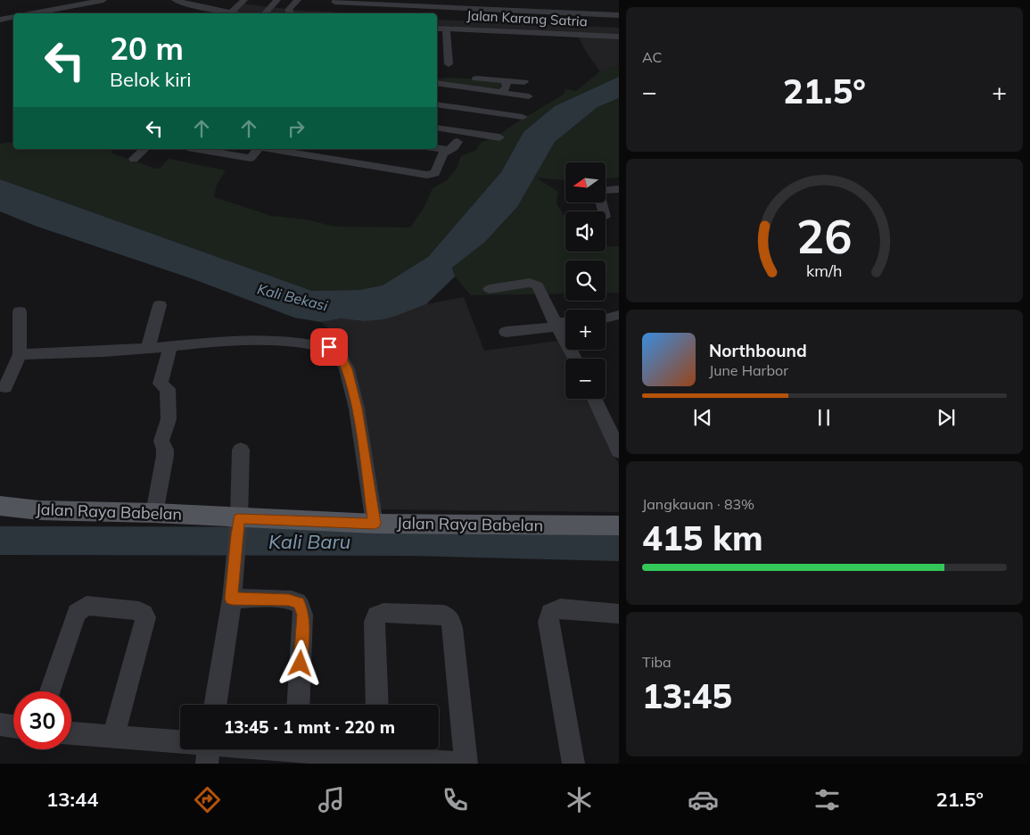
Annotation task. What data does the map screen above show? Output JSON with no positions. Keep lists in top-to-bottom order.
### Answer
{
  "streets": {
    "main road": ["Jalan Raya Babelan"],
    "street": ["Jalan Karang Satria"]
  },
  "water": ["Kali Bekasi", "Kali Baru"],
  "north": "left",
  "page": {
    "tile": [
      "AC",
      ["Jangkauan · 83%", "415 km"],
      ["Tiba", "13:45"]
    ],
    "turn": ["20 m", "Belok kiri"],
    "heat": ["−", "21.5°", "+"],
    "map_buttons": ["+", "−"],
    "song": ["Northbound", "June Harbor"],
    "limit": "30",
    "trip": "13:45 · 1 mnt · 220 m",
    "tabs": ["13:44", "21.5°"],
    "gauge": ["26", "km/h"]
  }
}
